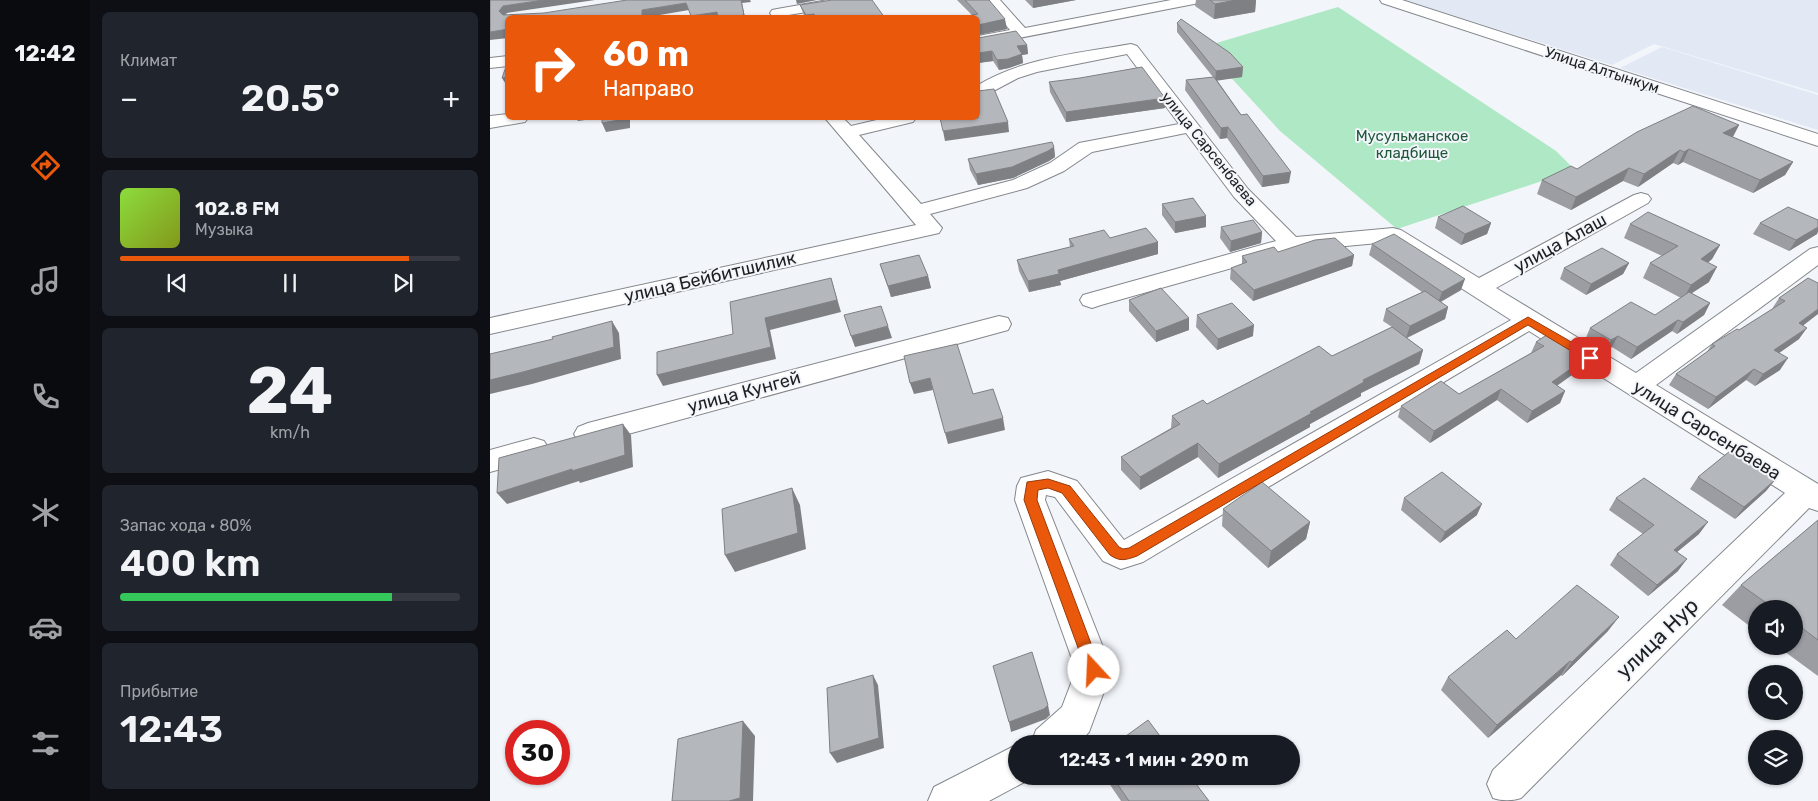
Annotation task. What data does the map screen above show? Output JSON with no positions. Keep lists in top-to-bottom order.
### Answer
{
  "streets": {
    "street": [
      "Улица Алтынкум",
      "улица Сарсенбаева",
      "улица Алаш",
      "улица Бейбитшилик",
      "улица Кунгей",
      "улица Нур"
    ]
  },
  "crossings": [
    ["улица Сарсенбаева", "улица Алаш"],
    ["улица Сарсенбаева", "улица Бейбитшилик"],
    ["улица Сарсенбаева", "улица Нур"]
  ],
  "parks": ["Мусульманское кладбище"],
  "page": {
    "tabs": "12:42",
    "tile": [
      "Климат",
      ["24", "km/h"],
      ["Запас хода · 80%", "400 km"],
      ["Прибытие", "12:43"]
    ],
    "turn": ["60 m", "Направо"],
    "heat": ["−", "20.5°", "+"],
    "song": ["102.8 FM", "Музыка"],
    "limit": "30",
    "trip": "12:43 · 1 мин · 290 m"
  }
}
